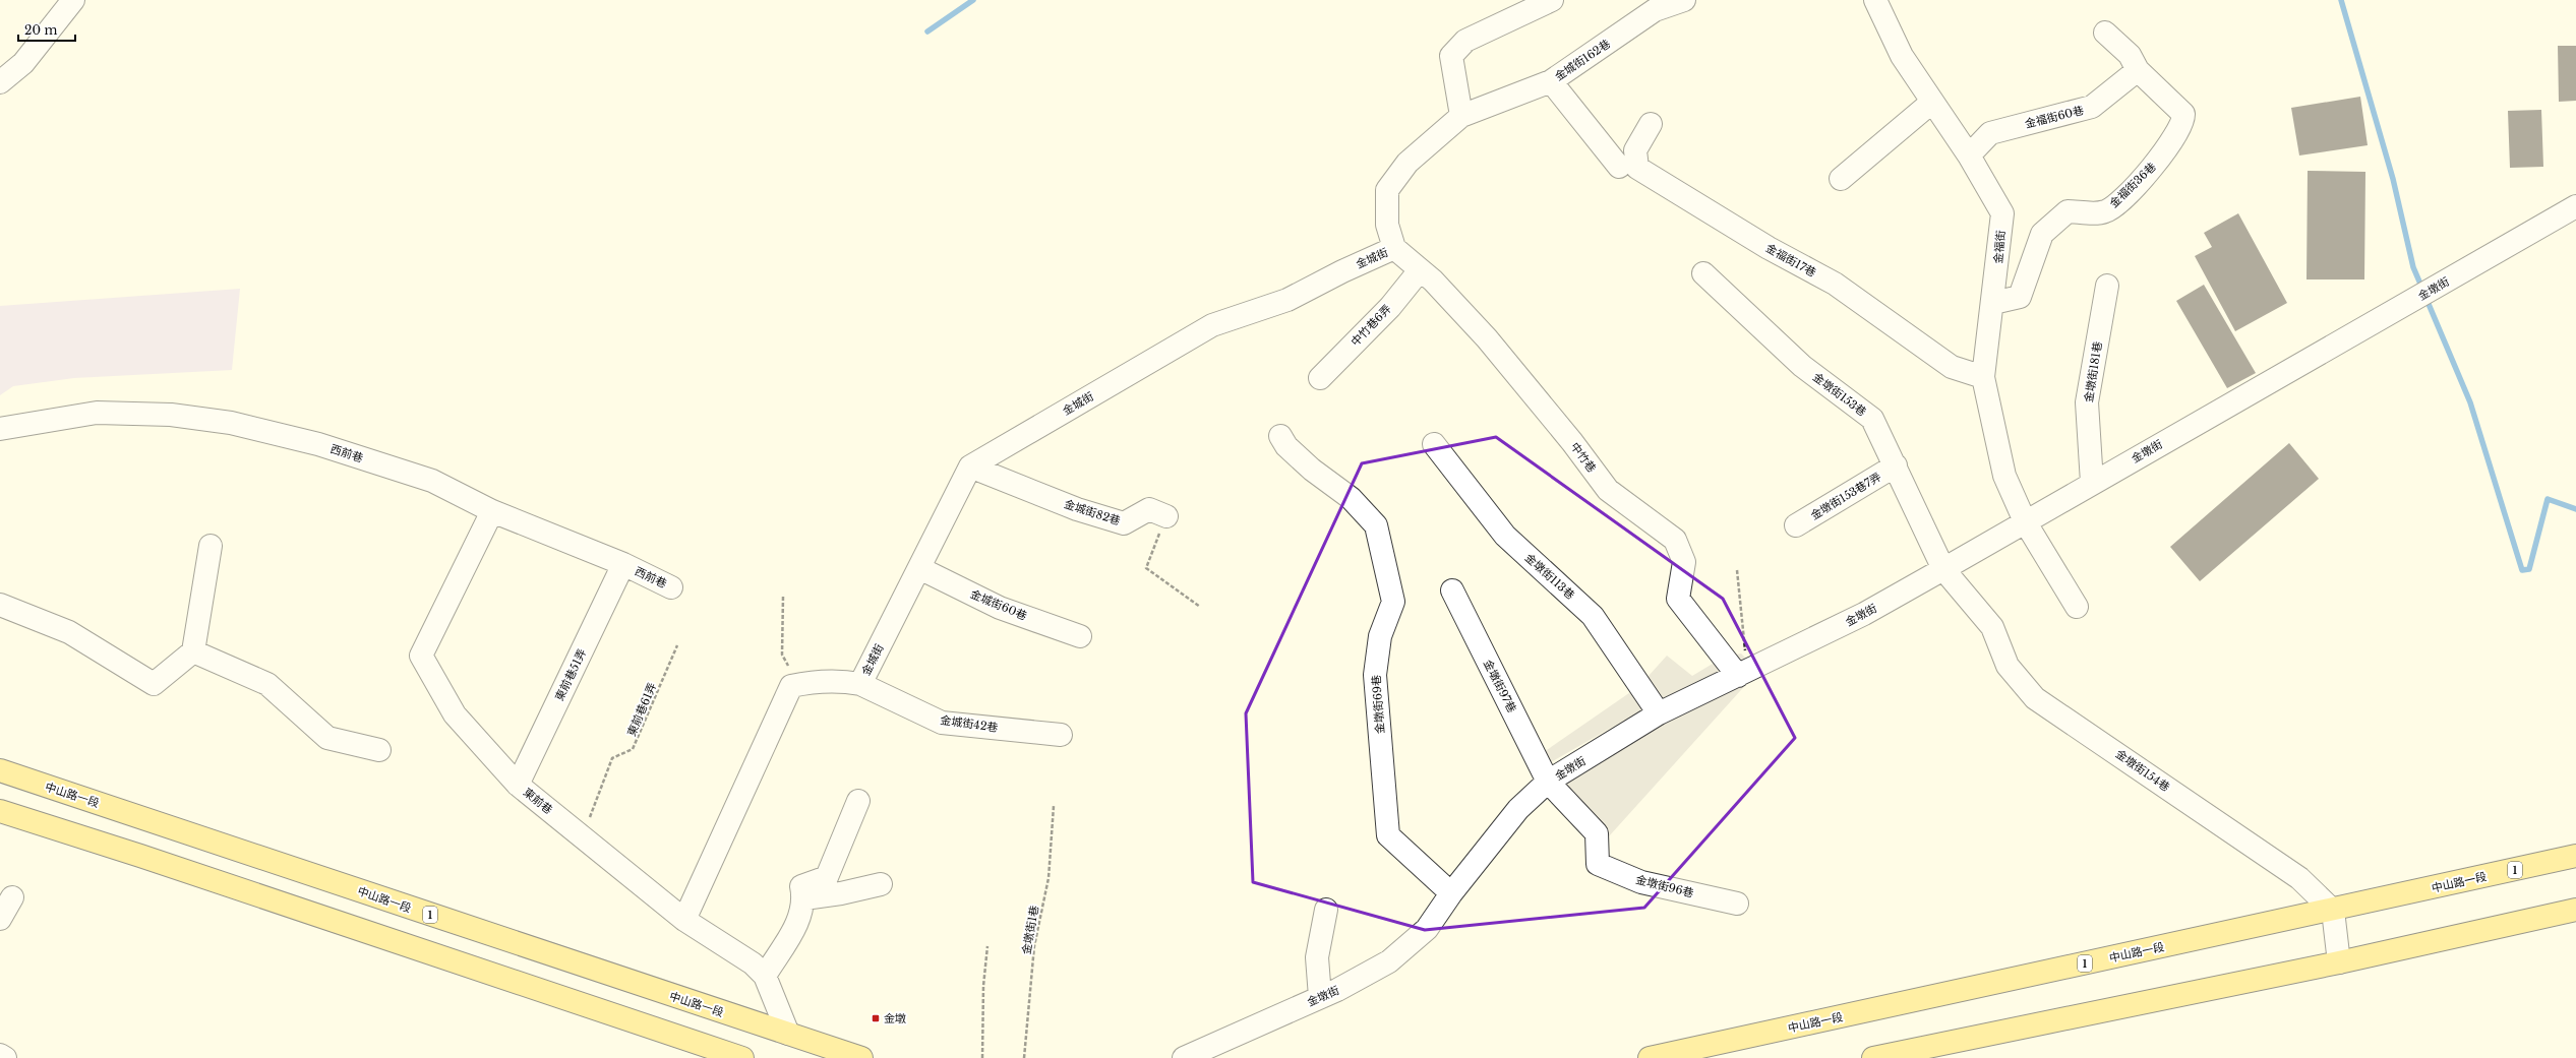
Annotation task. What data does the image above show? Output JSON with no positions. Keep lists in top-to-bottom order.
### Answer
{
  "streets": {
    "main road": ["中山路一段", "1"],
    "street": [
      "金城街162巷",
      "金福街60巷",
      "金福街36巷",
      "金福街",
      "金城街",
      "金福街17巷",
      "金墩街",
      "中竹巷6弄",
      "金墩街181巷",
      "金墩街153巷",
      "西前巷",
      "中竹巷",
      "金墩街153巷7弄",
      "金城街82巷",
      "金墩街113巷",
      "金城街60巷",
      "東前巷51弄",
      "金墩街97巷",
      "金墩街69巷",
      "金城街42巷",
      "金墩街154巷",
      "東前巷",
      "金墩街96巷"
    ],
    "path": ["東前巷61弄", "金墩街1巷"]
  },
  "crossings": [
    ["金城街162巷", "金城街"],
    ["金福街60巷", "金福街36巷"],
    ["金福街60巷", "金福街"],
    ["金福街36巷", "金福街"],
    ["金福街", "金福街17巷"],
    ["金福街", "金墩街"],
    ["金城街", "中竹巷"],
    ["金城街", "金城街82巷"],
    ["金城街", "金城街60巷"],
    ["金城街", "金城街42巷"],
    ["金墩街", "金墩街181巷"],
    ["金墩街", "金墩街153巷"],
    ["金墩街", "中竹巷"],
    ["金墩街", "金墩街113巷"],
    ["金墩街", "金墩街97巷"],
    ["金墩街", "金墩街69巷"],
    ["金墩街", "金墩街154巷"],
    ["金墩街", "金墩街96巷"],
    ["中竹巷6弄", "中竹巷"],
    ["金墩街153巷", "金墩街153巷7弄"],
    ["金墩街153巷", "金墩街154巷"],
    ["西前巷", "東前巷51弄"],
    ["西前巷", "東前巷"],
    ["東前巷51弄", "東前巷"],
    ["金墩街97巷", "金墩街96巷"],
    ["東前巷61弄", "東前巷"],
    ["金墩街154巷", "中山路一段"],
    ["中山路一段", "東前巷"]
  ],
  "places": {
    "transit": ["金墩"]
  },
  "scale_bar": "20 m"
}
